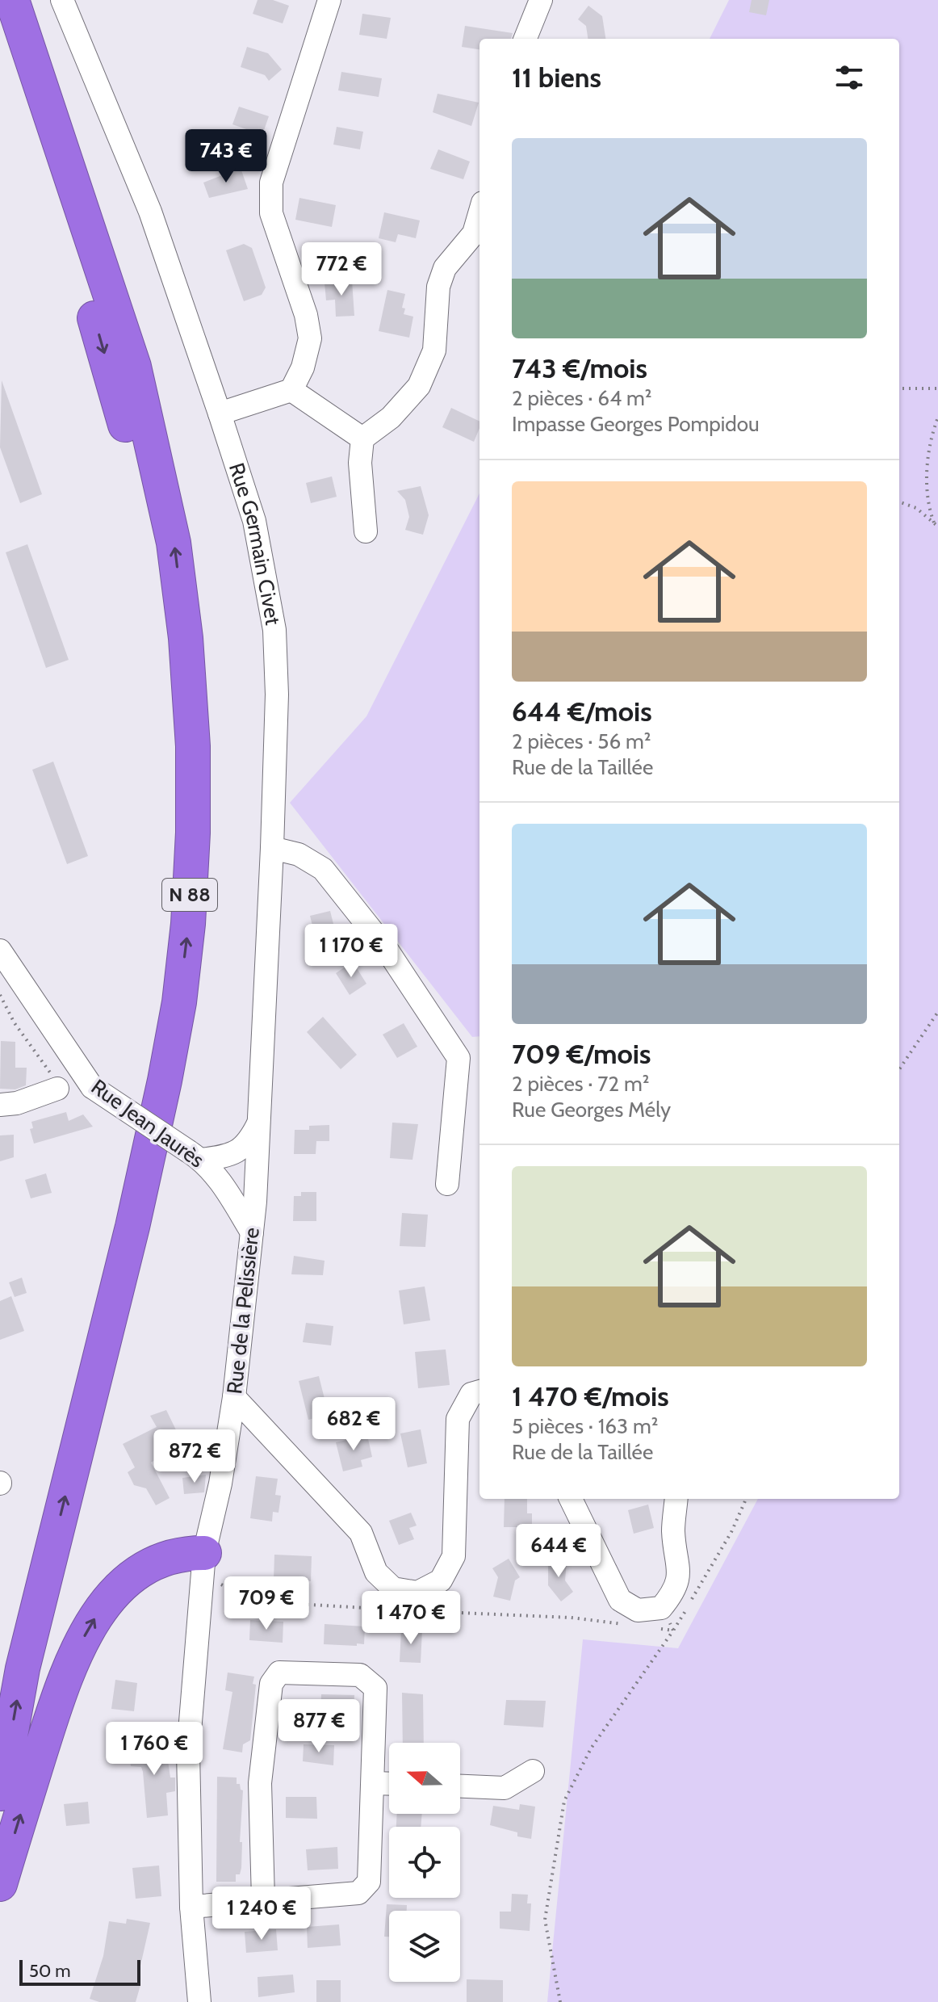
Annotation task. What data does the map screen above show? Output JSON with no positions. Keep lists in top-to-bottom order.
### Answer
{
  "streets": {
    "highway": ["N 88"],
    "street": ["Rue Germain Civet", "Rue Jean Jaurès", "Rue de la Pelissière"]
  },
  "crossings": [
    ["Rue Germain Civet", "Rue de la Pelissière"],
    ["Rue Jean Jaurès", "Rue de la Pelissière"]
  ],
  "scale_bar": "50 m",
  "north": "left",
  "page": {
    "heading": "11 biens",
    "list": [
      {
        "name": "743 €/mois",
        "note": "2 pièces · 64 m² · Impasse Georges Pompidou"
      },
      {
        "name": "644 €/mois",
        "note": "2 pièces · 56 m² · Rue de la Taillée"
      },
      {
        "name": "709 €/mois",
        "note": "2 pièces · 72 m² · Rue Georges Mély"
      },
      {
        "name": "1 470 €/mois",
        "note": "5 pièces · 163 m² · Rue de la Taillée"
      }
    ],
    "price": [
      "743 €",
      "772 €",
      "1 170 €",
      "682 €",
      "872 €",
      "644 €",
      "709 €",
      "1 470 €",
      "877 €",
      "1 760 €",
      "1 240 €"
    ],
    "scale": "50 m"
  }
}
